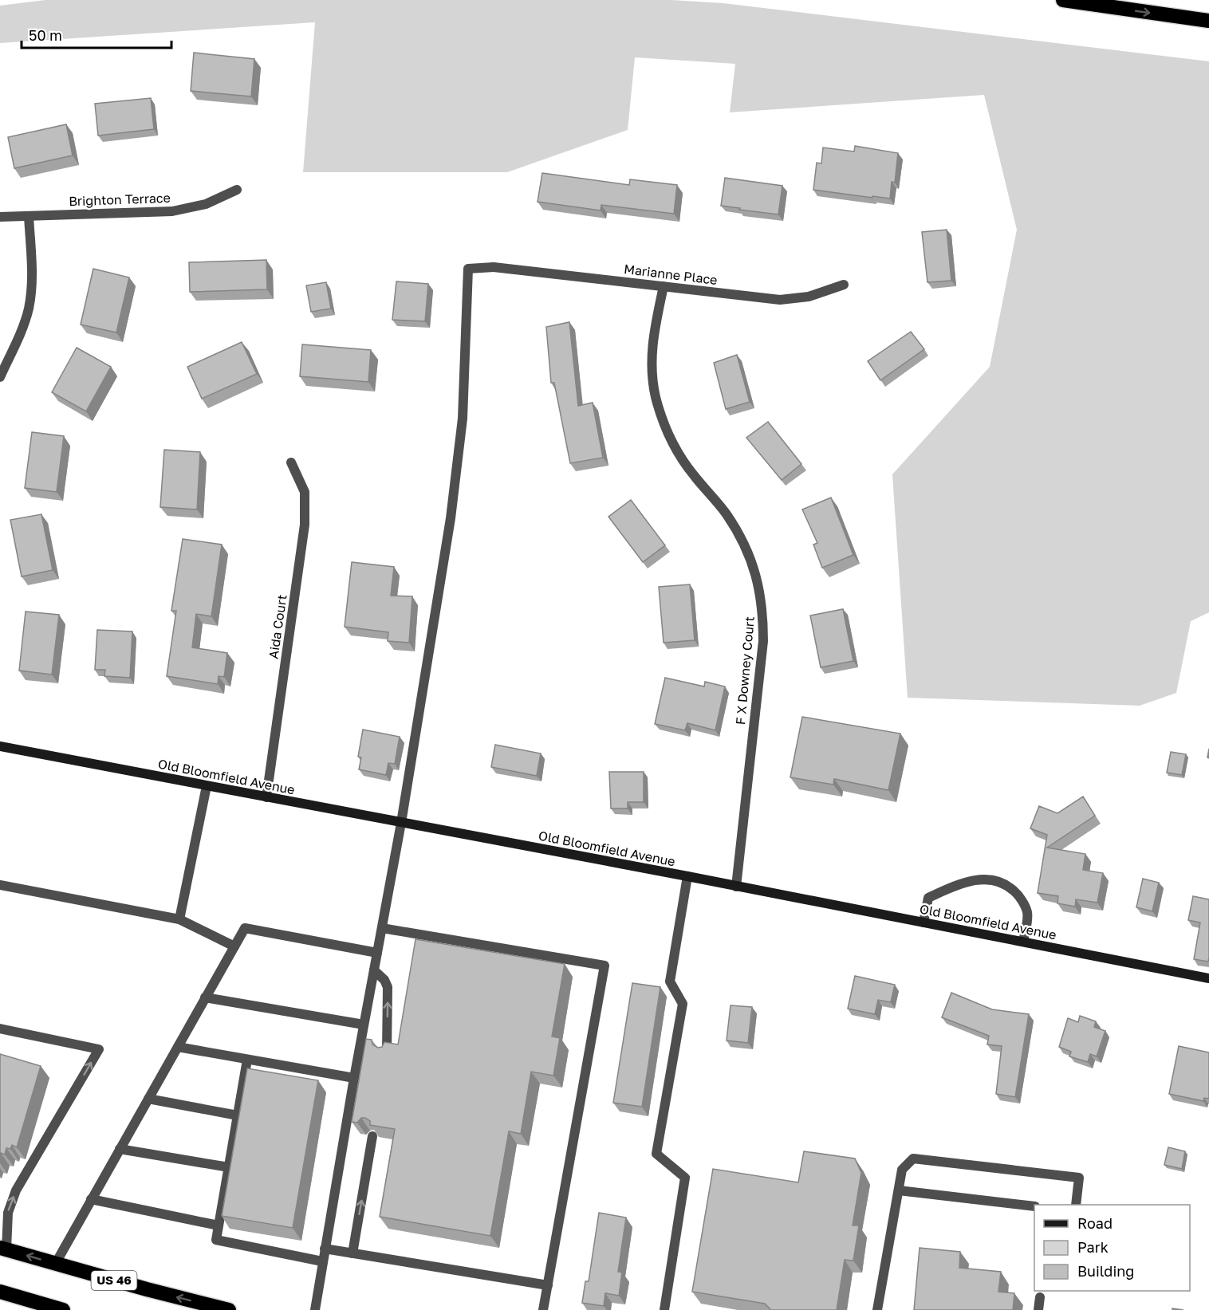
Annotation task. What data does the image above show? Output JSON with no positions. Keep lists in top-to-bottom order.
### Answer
{
  "streets": {
    "highway": ["US 46"],
    "street": [
      "Brighton Terrace",
      "Marianne Place",
      "Aida Court",
      "F X Downey Court",
      "Old Bloomfield Avenue"
    ]
  },
  "crossings": [
    ["Marianne Place", "F X Downey Court"],
    ["Marianne Place", "Old Bloomfield Avenue"],
    ["Aida Court", "Old Bloomfield Avenue"],
    ["F X Downey Court", "Old Bloomfield Avenue"]
  ],
  "legend": ["Road", "Park", "Building"],
  "scale_bar": "50 m"
}
